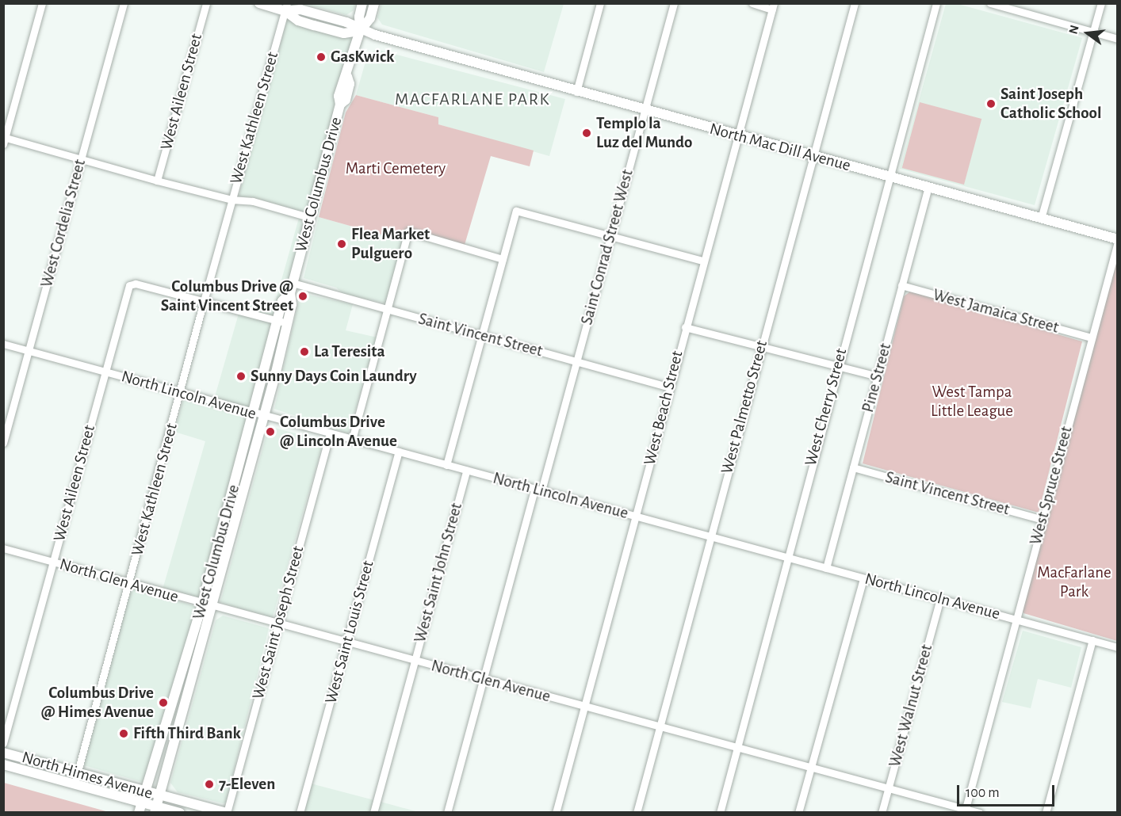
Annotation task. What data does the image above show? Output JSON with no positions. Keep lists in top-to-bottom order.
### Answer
{
  "streets": {
    "main road": ["North Mac Dill Avenue", "West Columbus Drive", "North Himes Avenue"],
    "street": [
      "West Aileen Street",
      "West Kathleen Street",
      "West Cordelia Street",
      "Saint Conrad Street West",
      "West Jamaica Street",
      "Saint Vincent Street",
      "Pine Street",
      "North Lincoln Avenue",
      "West Palmetto Street",
      "West Cherry Street",
      "West Beach Street",
      "West Spruce Street",
      "West Saint John Street",
      "North Glen Avenue",
      "West Saint Joseph Street",
      "West Saint Louis Street",
      "West Walnut Street"
    ]
  },
  "crossings": [
    ["West Aileen Street", "West Kathleen Street"],
    ["West Aileen Street", "North Lincoln Avenue"],
    ["West Aileen Street", "North Glen Avenue"],
    ["West Kathleen Street", "North Mac Dill Avenue"],
    ["West Kathleen Street", "North Lincoln Avenue"],
    ["West Kathleen Street", "North Glen Avenue"],
    ["West Kathleen Street", "North Himes Avenue"],
    ["North Mac Dill Avenue", "West Columbus Drive"],
    ["North Mac Dill Avenue", "Saint Conrad Street West"],
    ["North Mac Dill Avenue", "Pine Street"],
    ["North Mac Dill Avenue", "West Palmetto Street"],
    ["North Mac Dill Avenue", "West Cherry Street"],
    ["North Mac Dill Avenue", "West Beach Street"],
    ["North Mac Dill Avenue", "West Spruce Street"],
    ["West Columbus Drive", "Saint Vincent Street"],
    ["West Columbus Drive", "North Lincoln Avenue"],
    ["West Columbus Drive", "North Glen Avenue"],
    ["West Columbus Drive", "North Himes Avenue"],
    ["West Cordelia Street", "North Lincoln Avenue"],
    ["Saint Conrad Street West", "Saint Vincent Street"],
    ["Saint Conrad Street West", "North Lincoln Avenue"],
    ["Saint Conrad Street West", "North Glen Avenue"],
    ["West Jamaica Street", "Pine Street"],
    ["West Jamaica Street", "West Spruce Street"],
    ["Saint Vincent Street", "Pine Street"],
    ["Saint Vincent Street", "West Beach Street"],
    ["Saint Vincent Street", "West Spruce Street"],
    ["Pine Street", "North Lincoln Avenue"],
    ["North Lincoln Avenue", "West Palmetto Street"],
    ["North Lincoln Avenue", "West Cherry Street"],
    ["North Lincoln Avenue", "West Beach Street"],
    ["North Lincoln Avenue", "West Spruce Street"],
    ["North Lincoln Avenue", "West Saint John Street"],
    ["North Lincoln Avenue", "West Saint Joseph Street"],
    ["North Lincoln Avenue", "West Saint Louis Street"],
    ["North Lincoln Avenue", "West Walnut Street"],
    ["West Palmetto Street", "North Glen Avenue"],
    ["West Cherry Street", "North Glen Avenue"],
    ["West Beach Street", "North Glen Avenue"],
    ["West Spruce Street", "North Glen Avenue"],
    ["West Saint John Street", "North Glen Avenue"],
    ["North Glen Avenue", "West Saint Joseph Street"],
    ["North Glen Avenue", "West Saint Louis Street"],
    ["North Glen Avenue", "West Walnut Street"],
    ["West Saint Joseph Street", "North Himes Avenue"]
  ],
  "districts": ["MACFARLANE PARK"],
  "parks": ["Marti Cemetery", "West Tampa Little League", "MacFarlane Park"],
  "places": [
    "GasKwick",
    "Saint Joseph Catholic School",
    "Templo la Luz del Mundo",
    "Flea Market Pulguero",
    "Columbus Drive @ Saint Vincent Street",
    "La Teresita",
    "Sunny Days Coin Laundry",
    "Columbus Drive @ Lincoln Avenue",
    "Columbus Drive @ Himes Avenue",
    "Fifth Third Bank",
    "7-Eleven"
  ],
  "scale_bar": "100 m",
  "north": "left"
}
